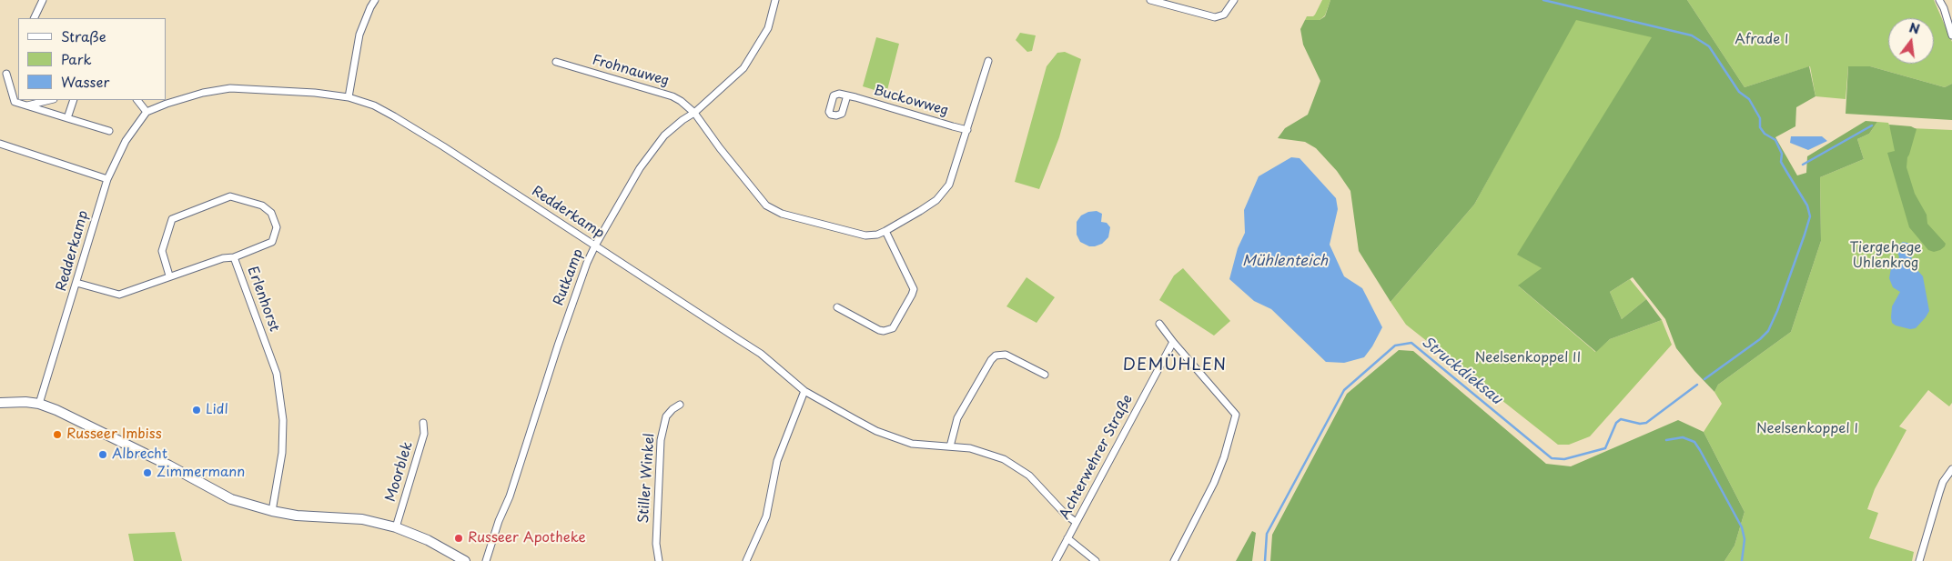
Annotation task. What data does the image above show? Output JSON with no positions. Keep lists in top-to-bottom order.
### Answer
{
  "streets": {
    "street": [
      "Frohnauweg",
      "Buckowweg",
      "Redderkamp",
      "Rutkamp",
      "Erlenhorst",
      "Achterwehrer Straße",
      "Moorblek",
      "Stiller Winkel"
    ]
  },
  "crossings": [
    ["Frohnauweg", "Rutkamp"],
    ["Redderkamp", "Rutkamp"],
    ["Redderkamp", "Erlenhorst"],
    ["Redderkamp", "Achterwehrer Straße"]
  ],
  "districts": ["DEMÜHLEN"],
  "water": ["Mühlenteich", "Struckdieksau"],
  "parks": [
    "Afrade I",
    "Tiergehege Uhlenkrog",
    "Neelsenkoppel II",
    "Neelsenkoppel I"
  ],
  "places": [
    "Lidl",
    "Russeer Imbiss",
    "Albrecht",
    "Zimmermann",
    "Russeer Apotheke"
  ],
  "legend": ["Straße", "Park", "Wasser"],
  "north": "top"
}
